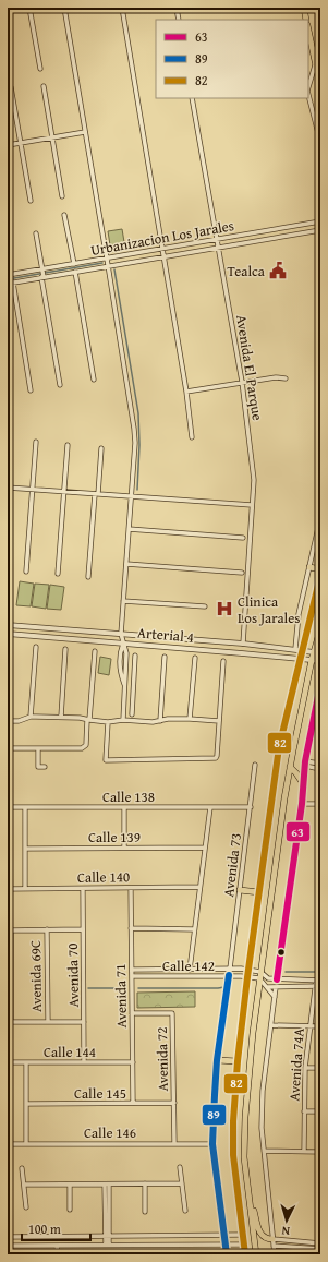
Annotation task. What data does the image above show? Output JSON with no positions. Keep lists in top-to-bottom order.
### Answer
{
  "streets": {
    "street": [
      "Urbanizacion Los Jarales",
      "Avenida El Parque",
      "Arterial 4",
      "Calle 138",
      "Calle 139",
      "Avenida 73",
      "Calle 140",
      "Calle 142",
      "Avenida 70",
      "Avenida 69C",
      "Avenida 71",
      "Calle 144",
      "Avenida 72",
      "Avenida 74A",
      "Calle 145",
      "Calle 146"
    ]
  },
  "crossings": [
    ["Urbanizacion Los Jarales", "Avenida El Parque"],
    ["Avenida El Parque", "Arterial 4"],
    ["Calle 138", "Avenida 73"],
    ["Avenida 73", "Calle 142"],
    ["Calle 140", "Avenida 70"],
    ["Calle 140", "Avenida 71"],
    ["Calle 142", "Avenida 71"],
    ["Calle 142", "Avenida 74A"],
    ["Avenida 70", "Calle 144"],
    ["Avenida 71", "Calle 144"],
    ["Avenida 71", "Avenida 72"],
    ["Avenida 71", "Calle 145"],
    ["Avenida 72", "Calle 145"],
    ["Avenida 72", "Calle 146"]
  ],
  "places": {
    "public building": ["Tealca"],
    "hospital": ["Clinica Los Jarales"]
  },
  "lines": ["transit line 82", "transit line 63", "transit line 89"],
  "legend": ["63", "89", "82"],
  "scale_bar": "100 m",
  "north": "bottom"
}
